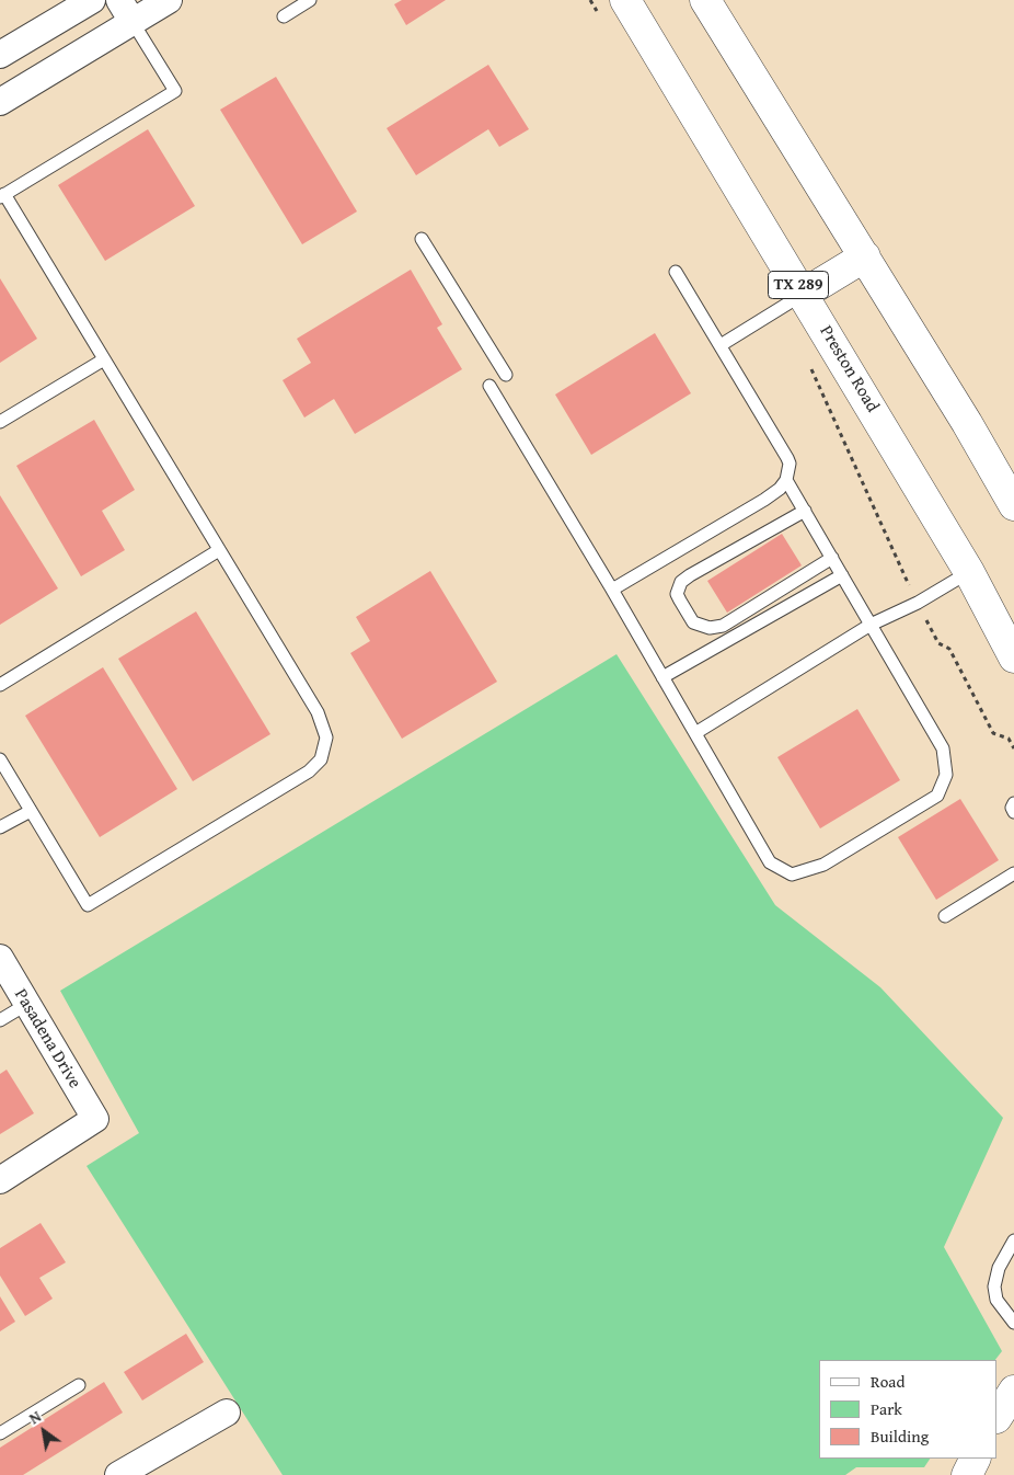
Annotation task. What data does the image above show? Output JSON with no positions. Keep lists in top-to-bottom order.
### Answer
{
  "streets": {
    "main road": ["TX 289", "Preston Road"],
    "street": ["Pasadena Drive"]
  },
  "legend": ["Road", "Park", "Building"],
  "north": "top left"
}
